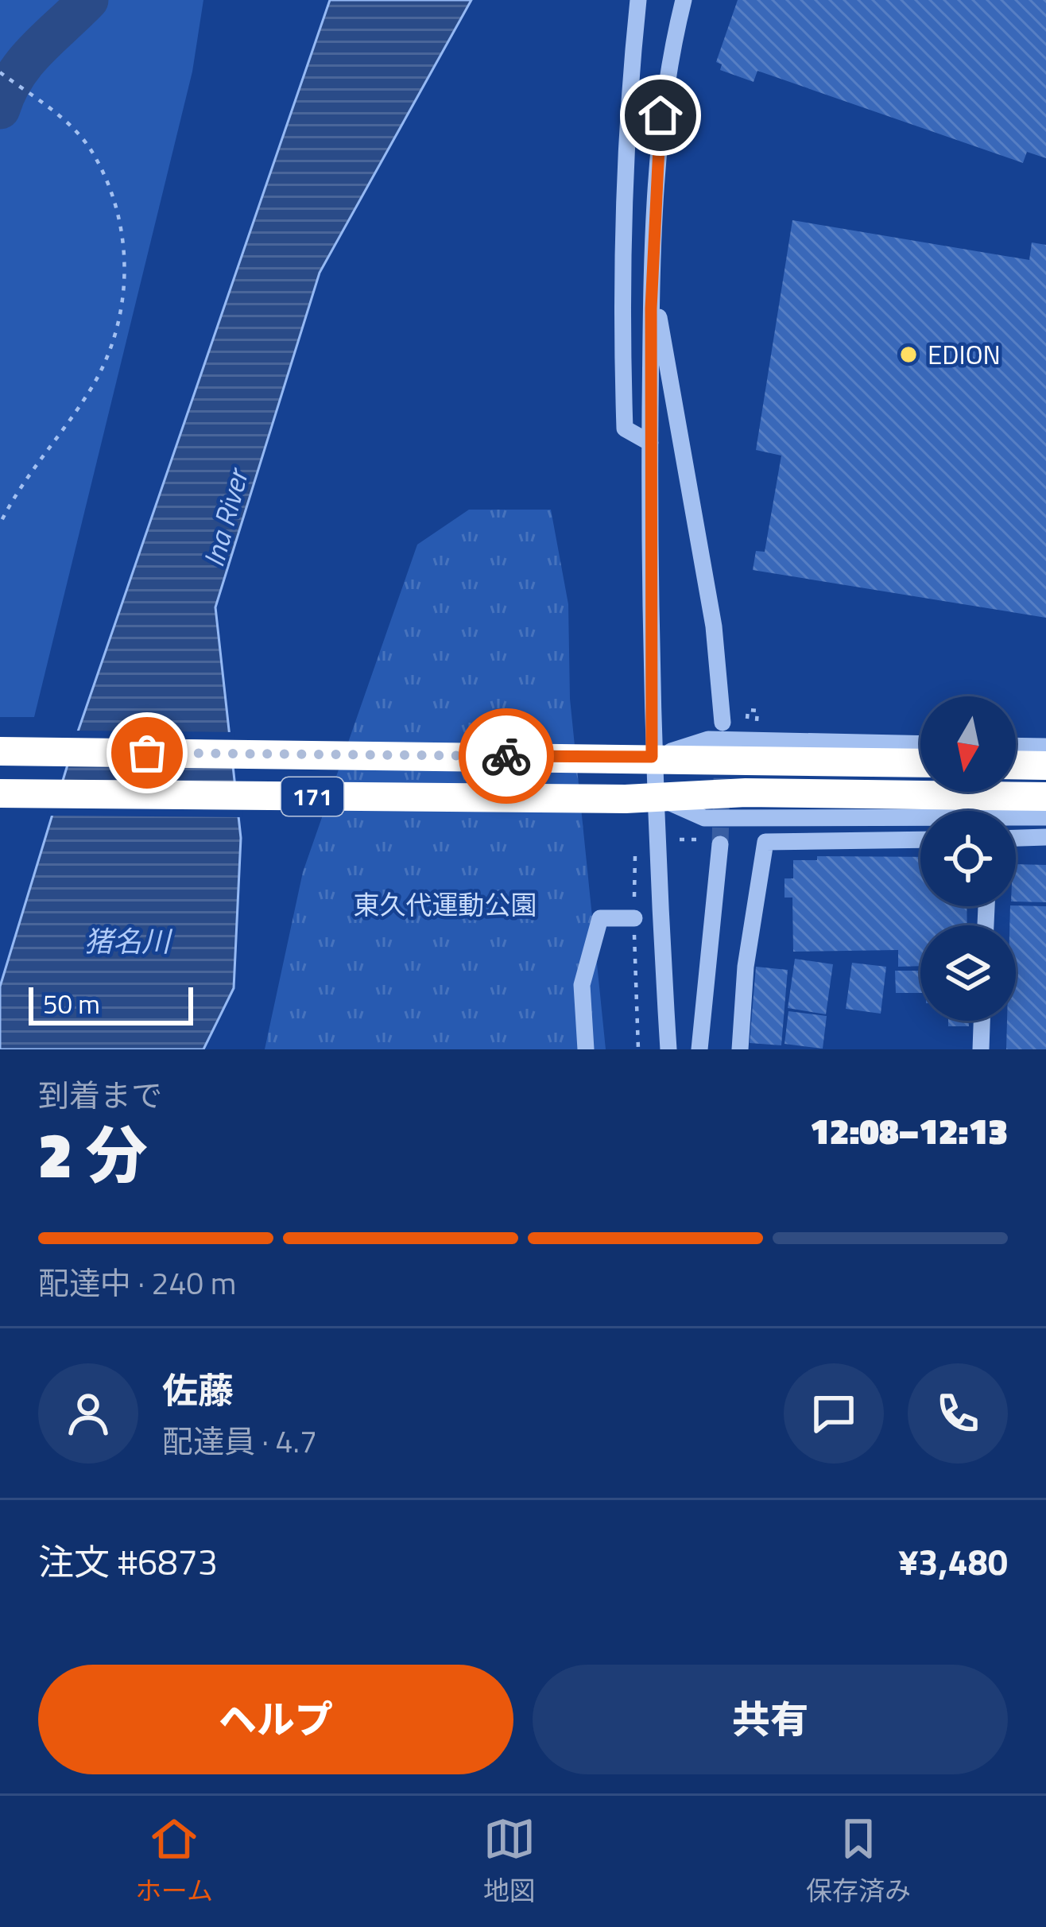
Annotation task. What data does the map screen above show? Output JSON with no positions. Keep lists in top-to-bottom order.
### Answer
{
  "streets": {
    "highway": ["171"]
  },
  "water": ["Ina River", "猪名川"],
  "parks": ["東久代運動公園"],
  "places": ["EDION"],
  "scale_bar": "50 m",
  "north": "bottom",
  "page": {
    "scale": "50 m",
    "heading": ["2 分", "到着まで", "12:08–12:13"],
    "panel": [
      "佐藤",
      "配達員 · 4.7",
      "注文 #6873",
      "¥3,480"
    ],
    "bar": "配達中 · 240 m",
    "buttons": ["ヘルプ", "共有"],
    "tabs": ["ホーム", "地図", "保存済み"]
  }
}
